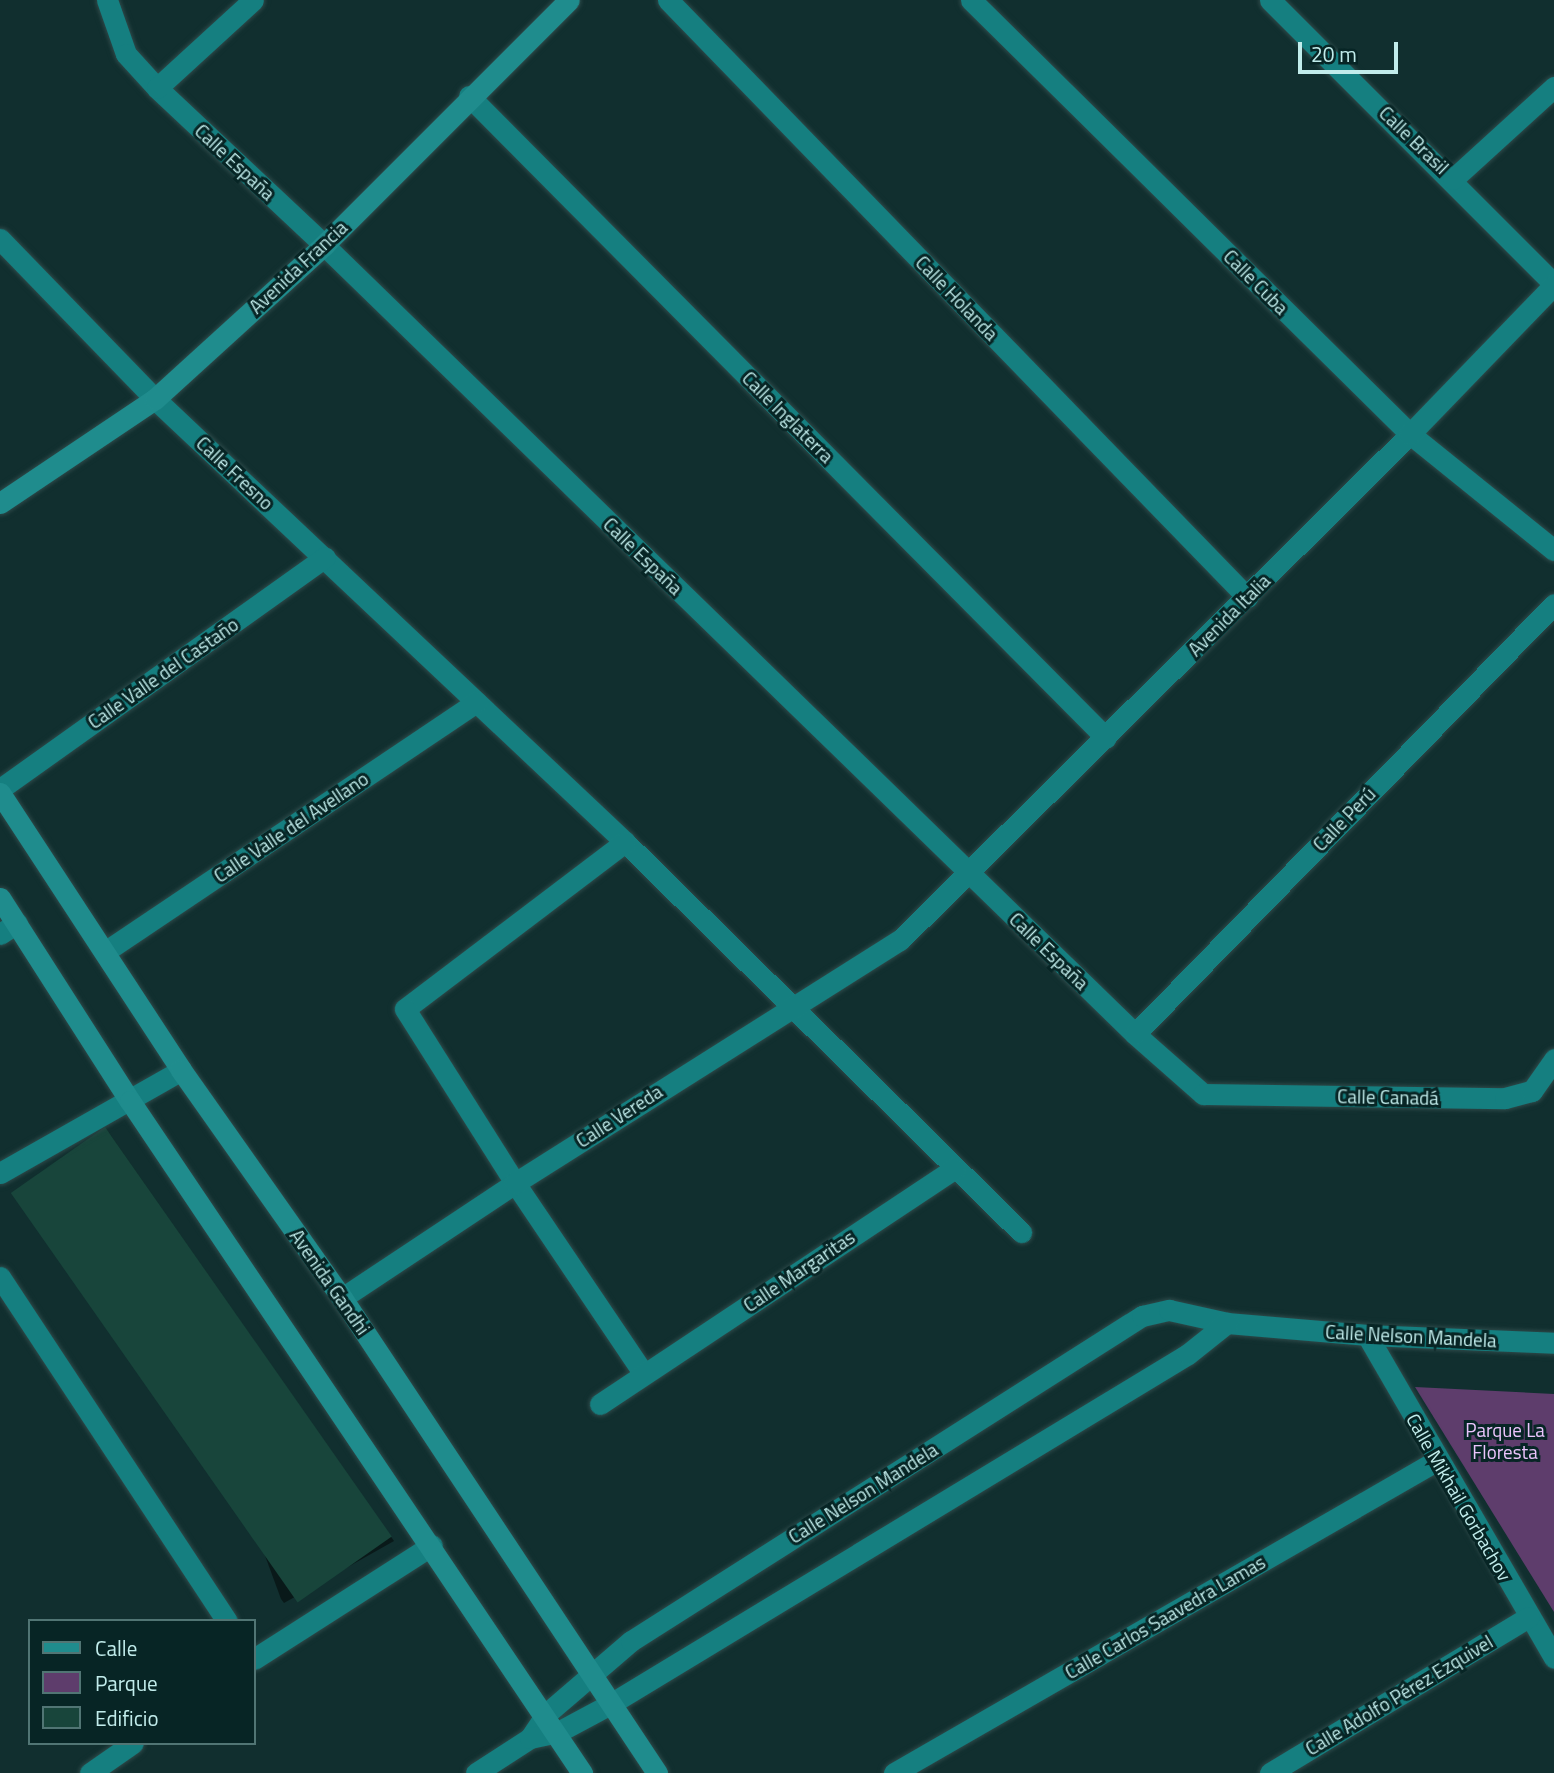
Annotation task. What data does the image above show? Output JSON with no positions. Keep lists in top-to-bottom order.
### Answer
{
  "streets": {
    "street": [
      "Calle Brasil",
      "Calle España",
      "Avenida Francia",
      "Calle Cuba",
      "Calle Holanda",
      "Calle Inglaterra",
      "Calle Fresno",
      "Avenida Italia",
      "Calle Valle del Castaño",
      "Calle Perú",
      "Calle Valle del Avellano",
      "Calle Canadá",
      "Calle Vereda",
      "Calle Margaritas",
      "Avenida Gandhi",
      "Calle Nelson Mandela",
      "Calle Mikhail Gorbachov",
      "Calle Carlos Saavedra Lamas",
      "Calle Adolfo Pérez Ezquivel"
    ]
  },
  "crossings": [
    ["Calle Brasil", "Avenida Italia"],
    ["Calle España", "Avenida Francia"],
    ["Calle España", "Avenida Italia"],
    ["Calle España", "Calle Perú"],
    ["Calle España", "Calle Canadá"],
    ["Avenida Francia", "Calle Inglaterra"],
    ["Avenida Francia", "Calle Fresno"],
    ["Calle Cuba", "Avenida Italia"],
    ["Calle Holanda", "Avenida Italia"],
    ["Calle Inglaterra", "Avenida Italia"],
    ["Calle Fresno", "Calle Valle del Castaño"],
    ["Calle Fresno", "Calle Valle del Avellano"],
    ["Calle Fresno", "Calle Vereda"],
    ["Calle Fresno", "Calle Margaritas"],
    ["Avenida Italia", "Calle Vereda"],
    ["Calle Valle del Castaño", "Avenida Gandhi"],
    ["Calle Valle del Avellano", "Avenida Gandhi"],
    ["Calle Vereda", "Avenida Gandhi"],
    ["Avenida Gandhi", "Calle Nelson Mandela"],
    ["Calle Nelson Mandela", "Calle Mikhail Gorbachov"],
    ["Calle Mikhail Gorbachov", "Calle Carlos Saavedra Lamas"],
    ["Calle Mikhail Gorbachov", "Calle Adolfo Pérez Ezquivel"]
  ],
  "parks": ["Parque La Floresta"],
  "legend": ["Calle", "Parque", "Edificio"],
  "scale_bar": "20 m"
}
